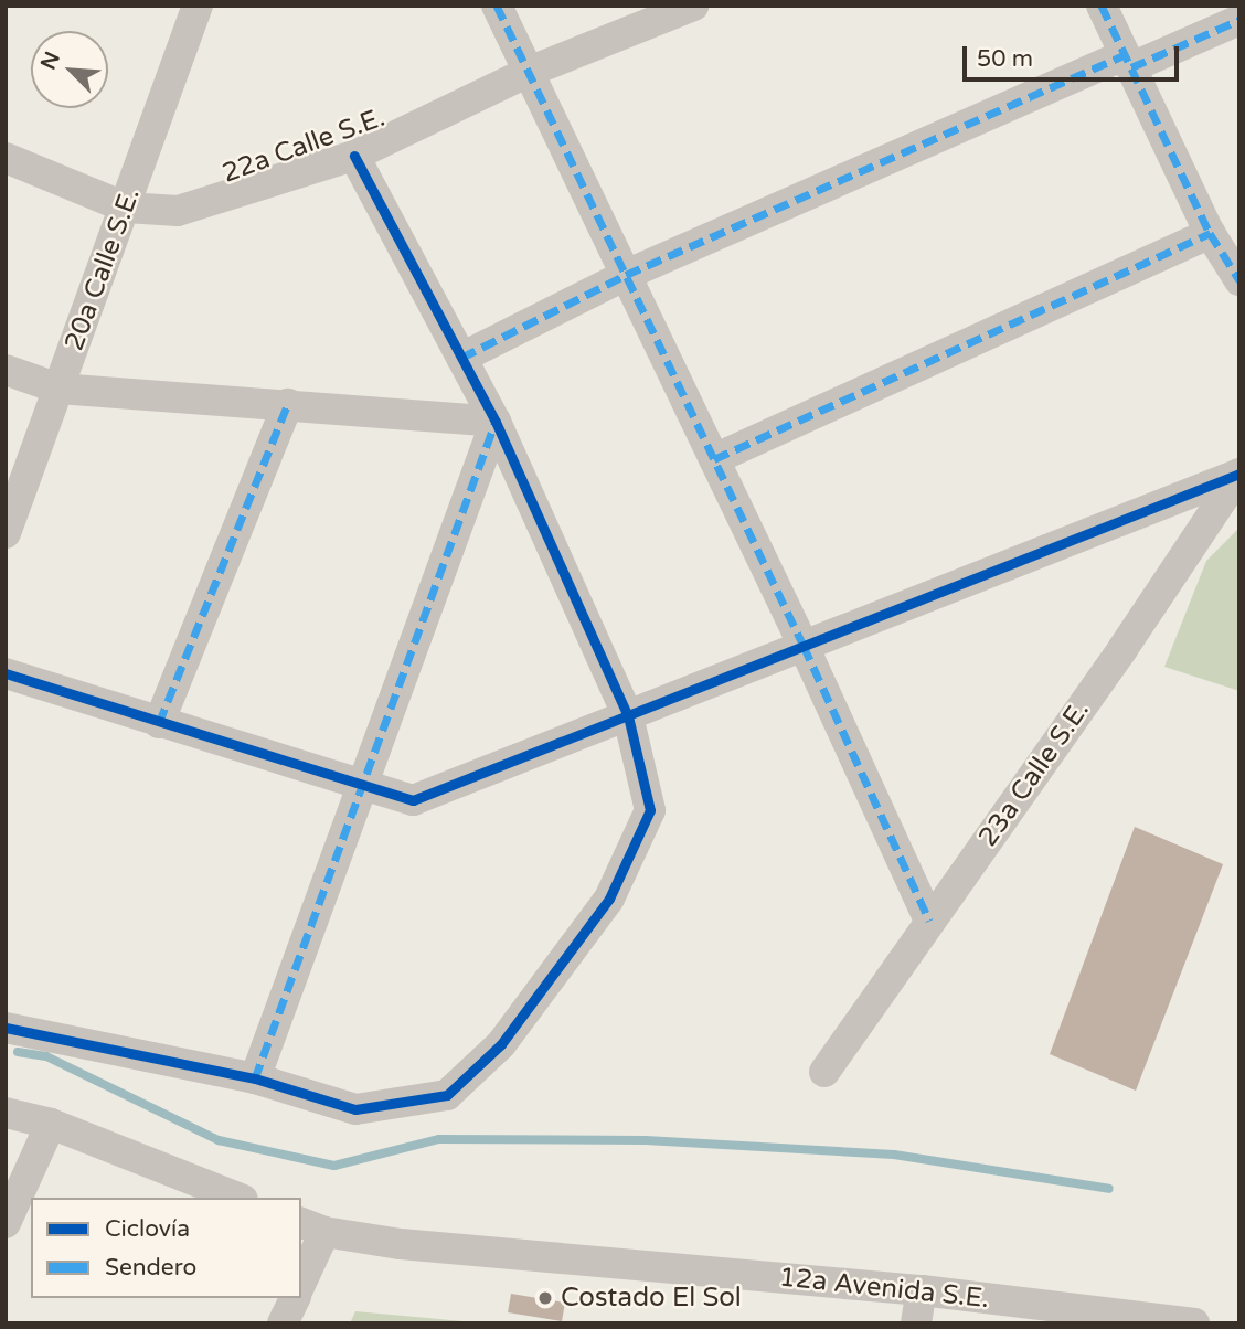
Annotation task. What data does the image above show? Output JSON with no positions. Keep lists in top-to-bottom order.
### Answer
{
  "streets": {
    "street": [
      "22a Calle S.E.",
      "20a Calle S.E.",
      "23a Calle S.E.",
      "12a Avenida S.E."
    ]
  },
  "crossings": [
    ["22a Calle S.E.", "20a Calle S.E."]
  ],
  "places": ["Costado El Sol"],
  "legend": ["Ciclovía", "Sendero"],
  "scale_bar": "50 m",
  "north": "top left"
}
